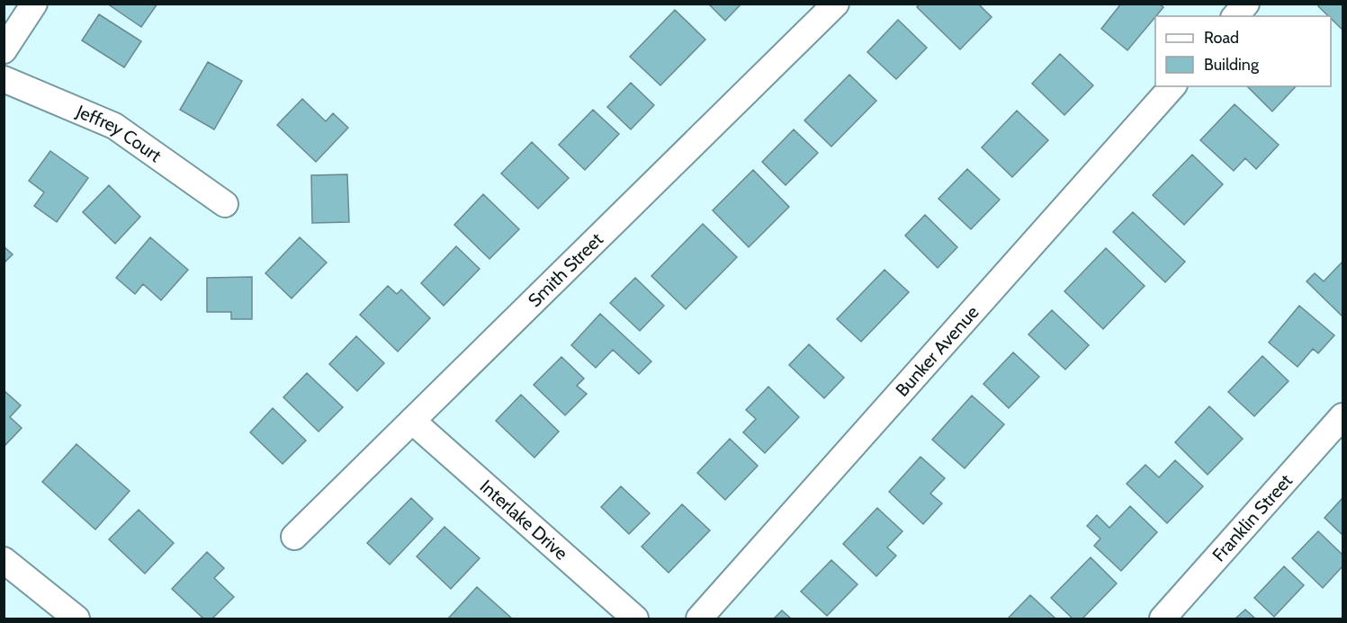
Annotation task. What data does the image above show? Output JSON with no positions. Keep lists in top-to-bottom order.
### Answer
{
  "streets": {
    "street": [
      "Jeffrey Court",
      "Smith Street",
      "Bunker Avenue",
      "Franklin Street",
      "Interlake Drive"
    ]
  },
  "crossings": [
    ["Smith Street", "Interlake Drive"]
  ],
  "legend": ["Road", "Building"]
}
